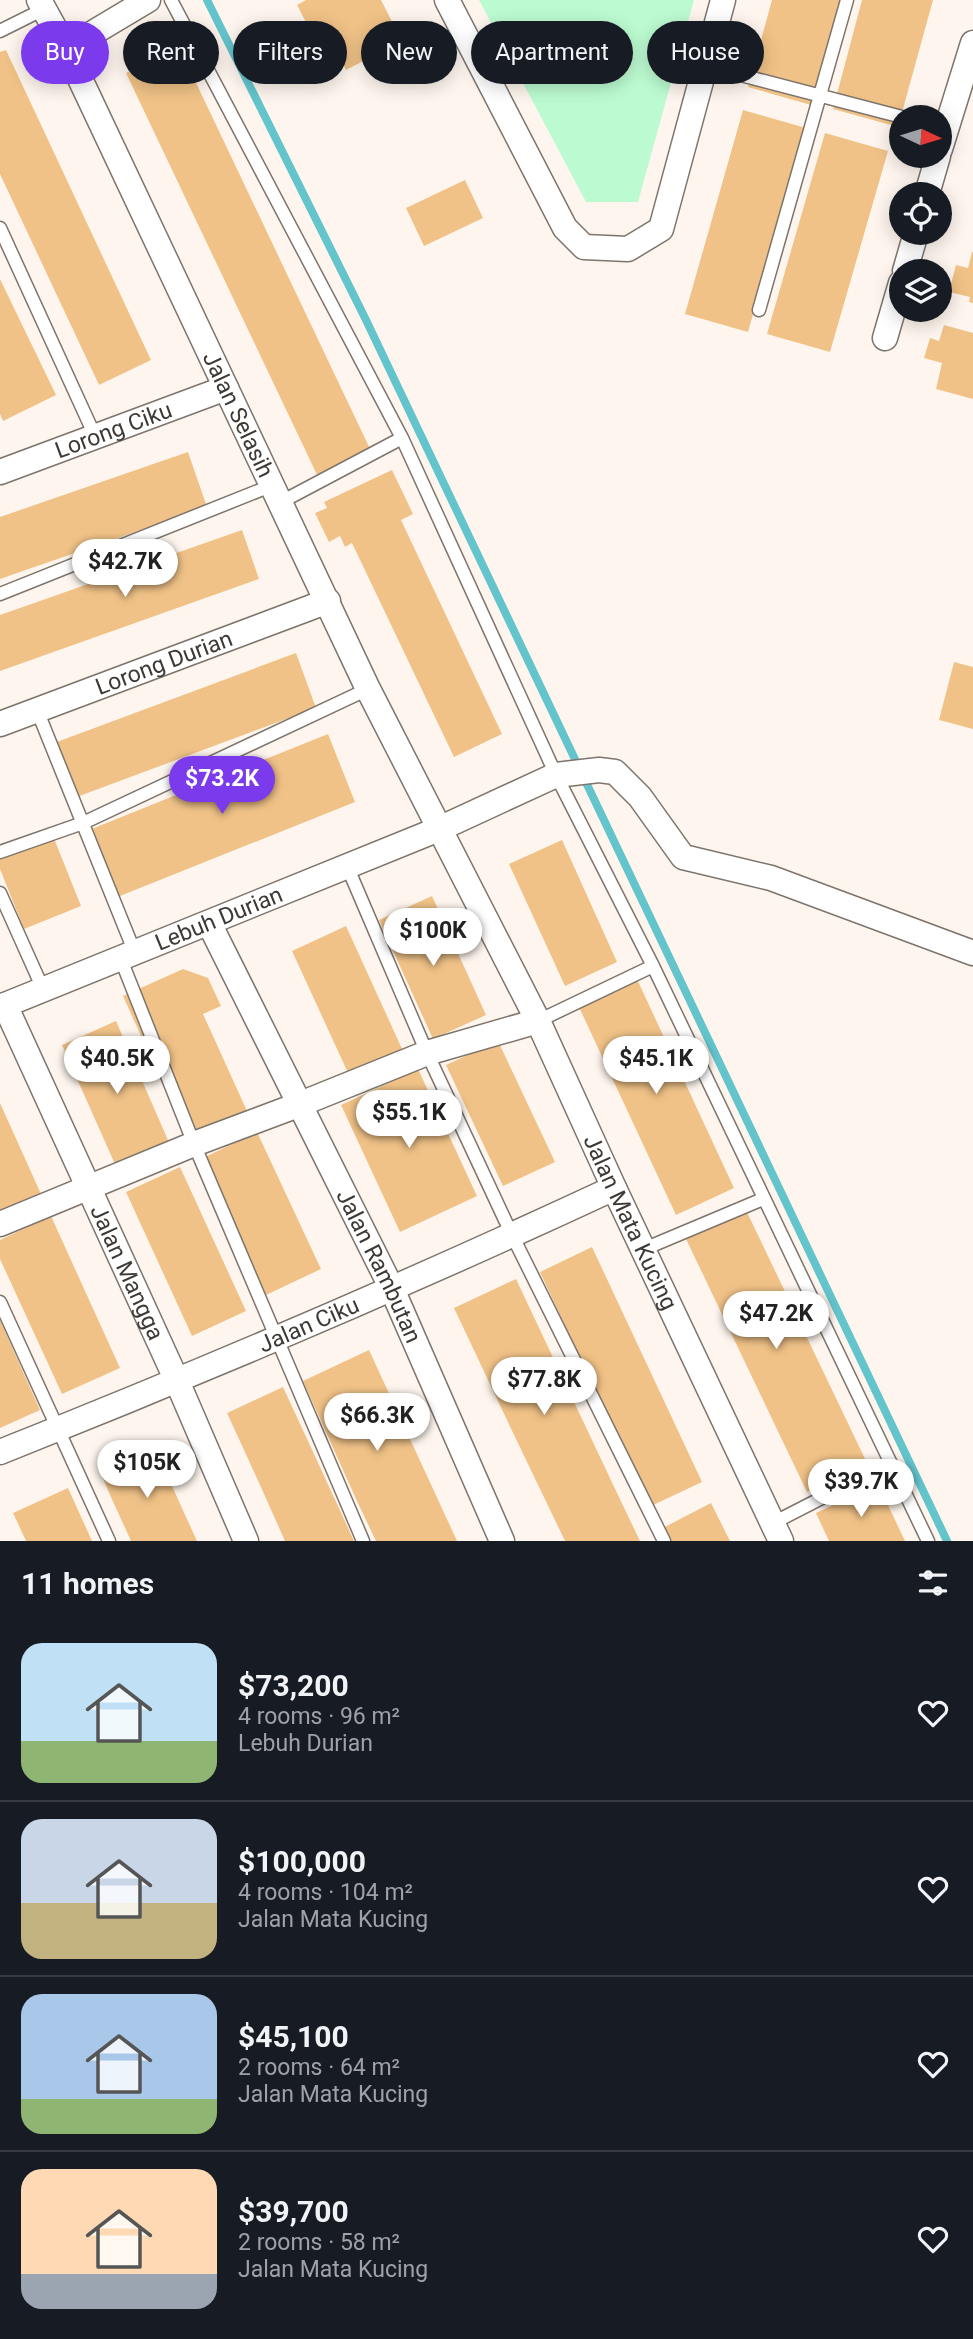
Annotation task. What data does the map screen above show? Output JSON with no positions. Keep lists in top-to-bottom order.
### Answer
{
  "streets": {
    "street": [
      "Jalan Selasih",
      "Lorong Ciku",
      "Lorong Durian",
      "Lebuh Durian",
      "Jalan Mata Kucing",
      "Jalan Rambutan",
      "Jalan Mangga",
      "Jalan Ciku"
    ]
  },
  "crossings": [
    ["Jalan Selasih", "Lorong Ciku"],
    ["Jalan Selasih", "Lorong Durian"],
    ["Jalan Selasih", "Lebuh Durian"],
    ["Jalan Selasih", "Jalan Mata Kucing"],
    ["Lebuh Durian", "Jalan Mata Kucing"],
    ["Lebuh Durian", "Jalan Rambutan"],
    ["Lebuh Durian", "Jalan Mangga"],
    ["Jalan Mata Kucing", "Jalan Ciku"],
    ["Jalan Rambutan", "Jalan Ciku"],
    ["Jalan Mangga", "Jalan Ciku"]
  ],
  "north": "right",
  "page": {
    "chip": [
      "Buy",
      "Rent",
      "Filters",
      "New",
      "Apartment",
      "House"
    ],
    "price": [
      "$42.7K",
      "$73.2K",
      "$100K",
      "$40.5K",
      "$45.1K",
      "$55.1K",
      "$47.2K",
      "$77.8K",
      "$66.3K",
      "$105K",
      "$39.7K"
    ],
    "heading": "11 homes",
    "list": [
      {
        "name": "$73,200",
        "note": "4 rooms · 96 m² · Lebuh Durian"
      },
      {
        "name": "$100,000",
        "note": "4 rooms · 104 m² · Jalan Mata Kucing"
      },
      {
        "name": "$45,100",
        "note": "2 rooms · 64 m² · Jalan Mata Kucing"
      },
      {
        "name": "$39,700",
        "note": "2 rooms · 58 m² · Jalan Mata Kucing"
      }
    ]
  }
}
